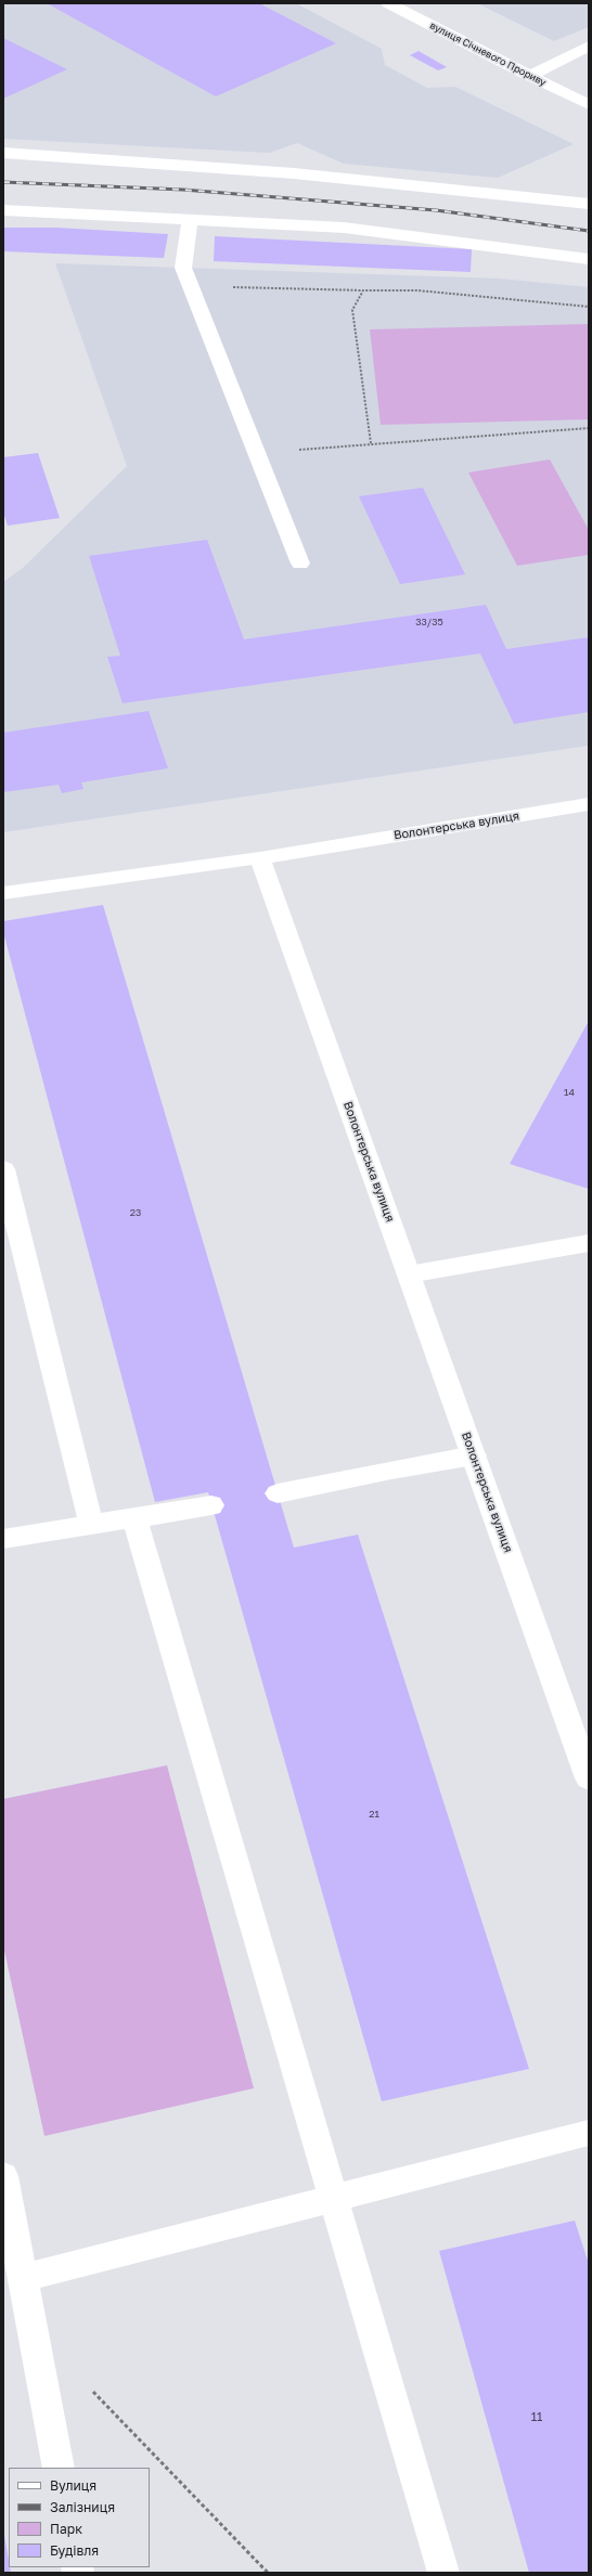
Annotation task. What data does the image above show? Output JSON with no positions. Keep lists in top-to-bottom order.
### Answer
{
  "streets": {
    "street": ["вулиця Січневого Прориву", "Волонтерська вулиця"]
  },
  "house_numbers": [
    "33/35",
    "14",
    "23",
    "21",
    "11"
  ],
  "legend": [
    "Вулиця",
    "Залізниця",
    "Парк",
    "Будівля"
  ]
}
